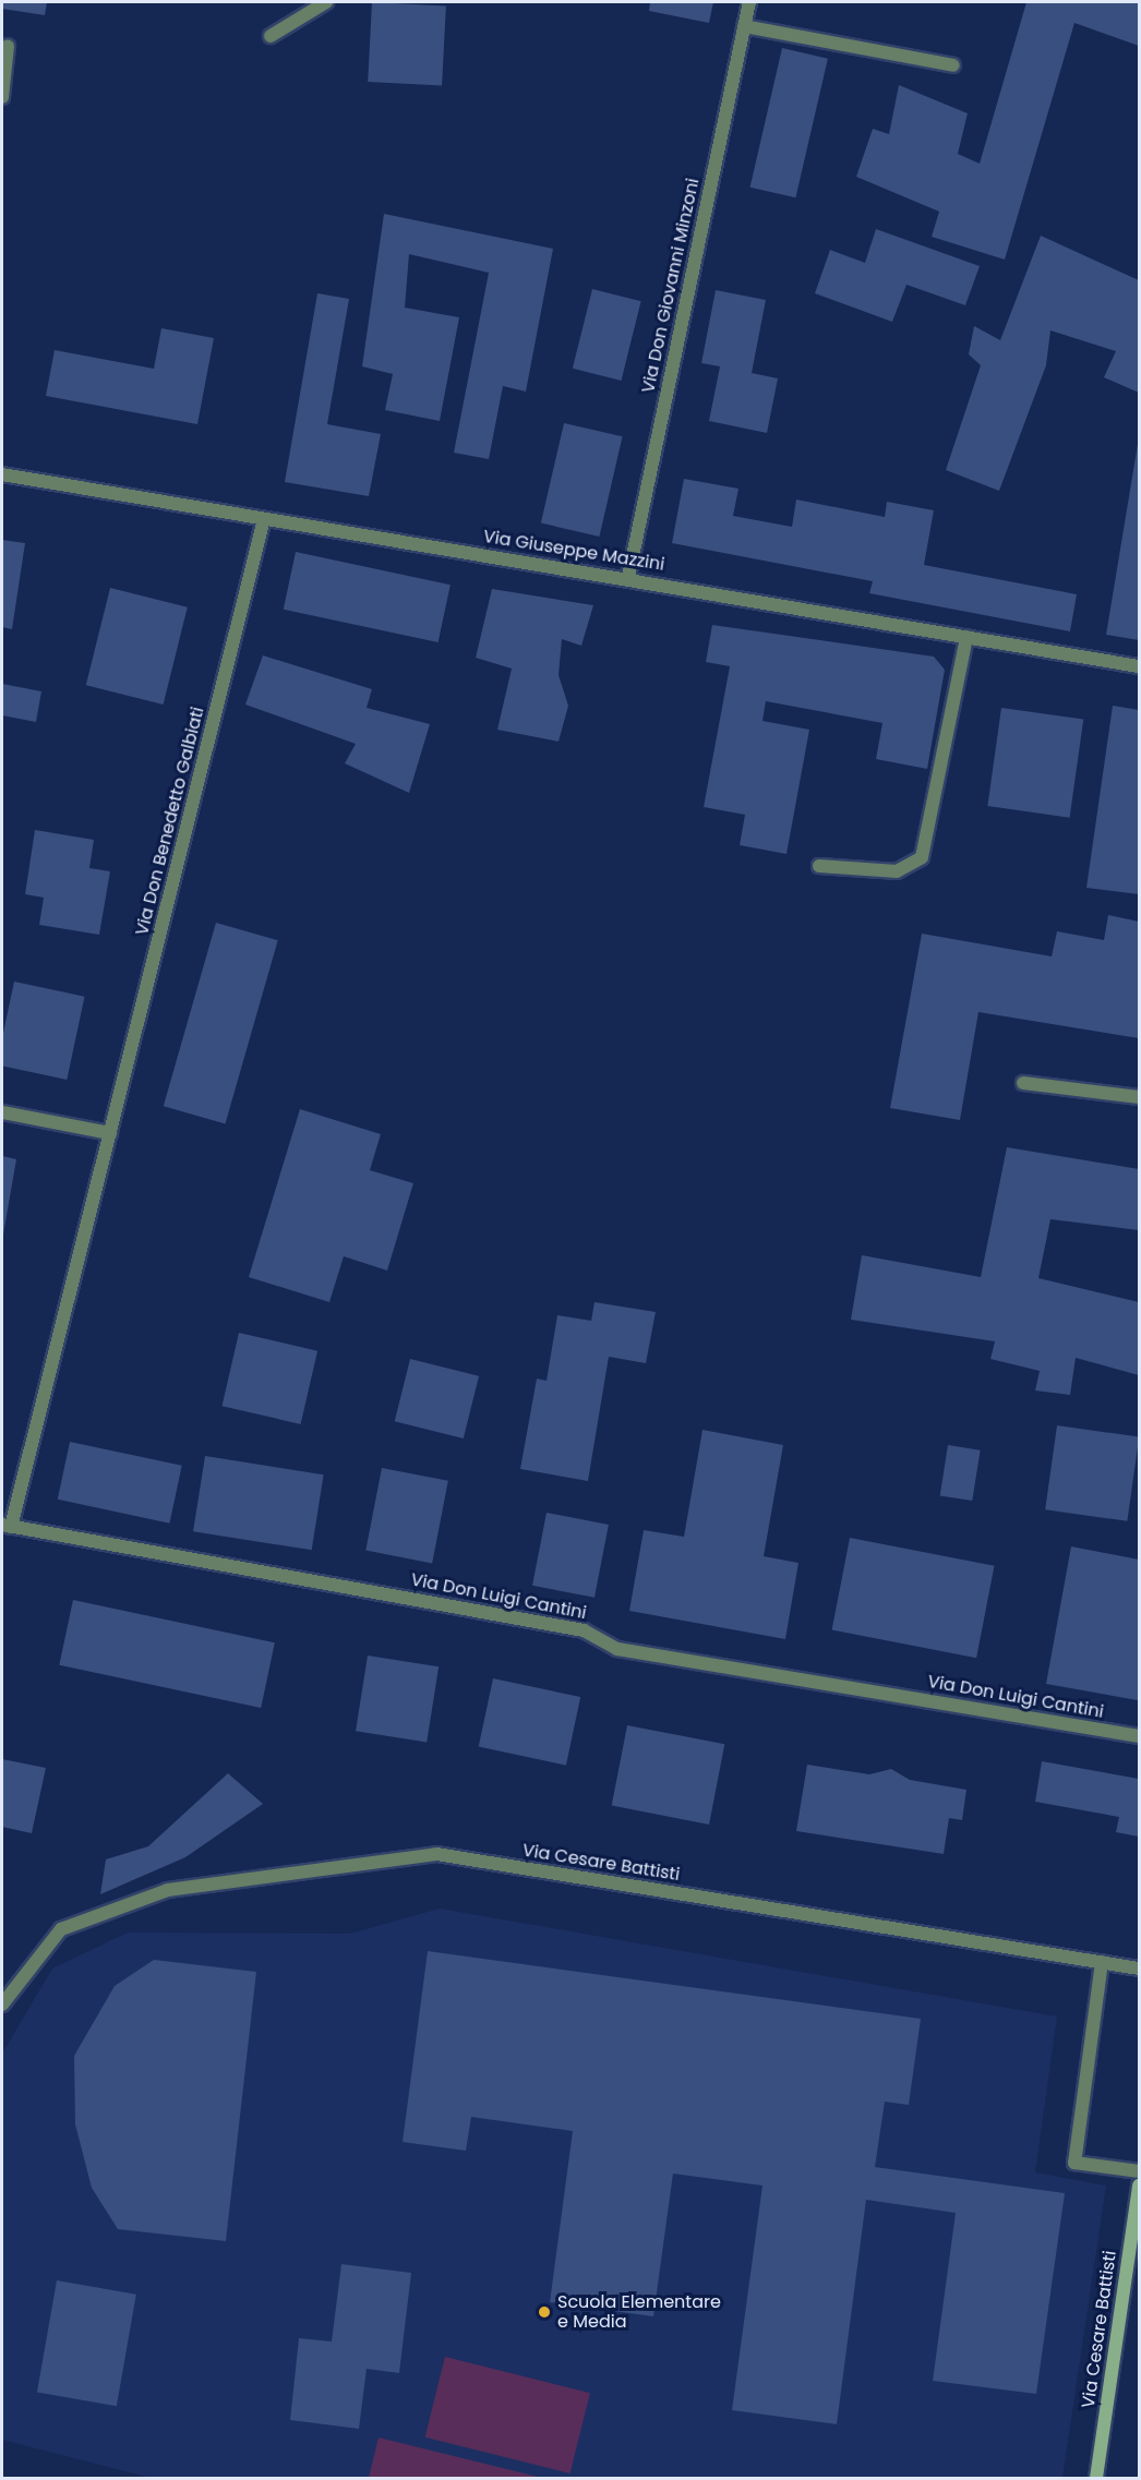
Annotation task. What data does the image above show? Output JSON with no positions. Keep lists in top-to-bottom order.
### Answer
{
  "streets": {
    "street": [
      "Via Don Giovanni Minzoni",
      "Via Giuseppe Mazzini",
      "Via Don Benedetto Galbiati",
      "Via Don Luigi Cantini",
      "Via Cesare Battisti"
    ]
  },
  "crossings": [
    ["Via Don Giovanni Minzoni", "Via Giuseppe Mazzini"],
    ["Via Giuseppe Mazzini", "Via Don Benedetto Galbiati"],
    ["Via Don Benedetto Galbiati", "Via Don Luigi Cantini"]
  ],
  "places": ["Scuola Elementare e Media"]
}
